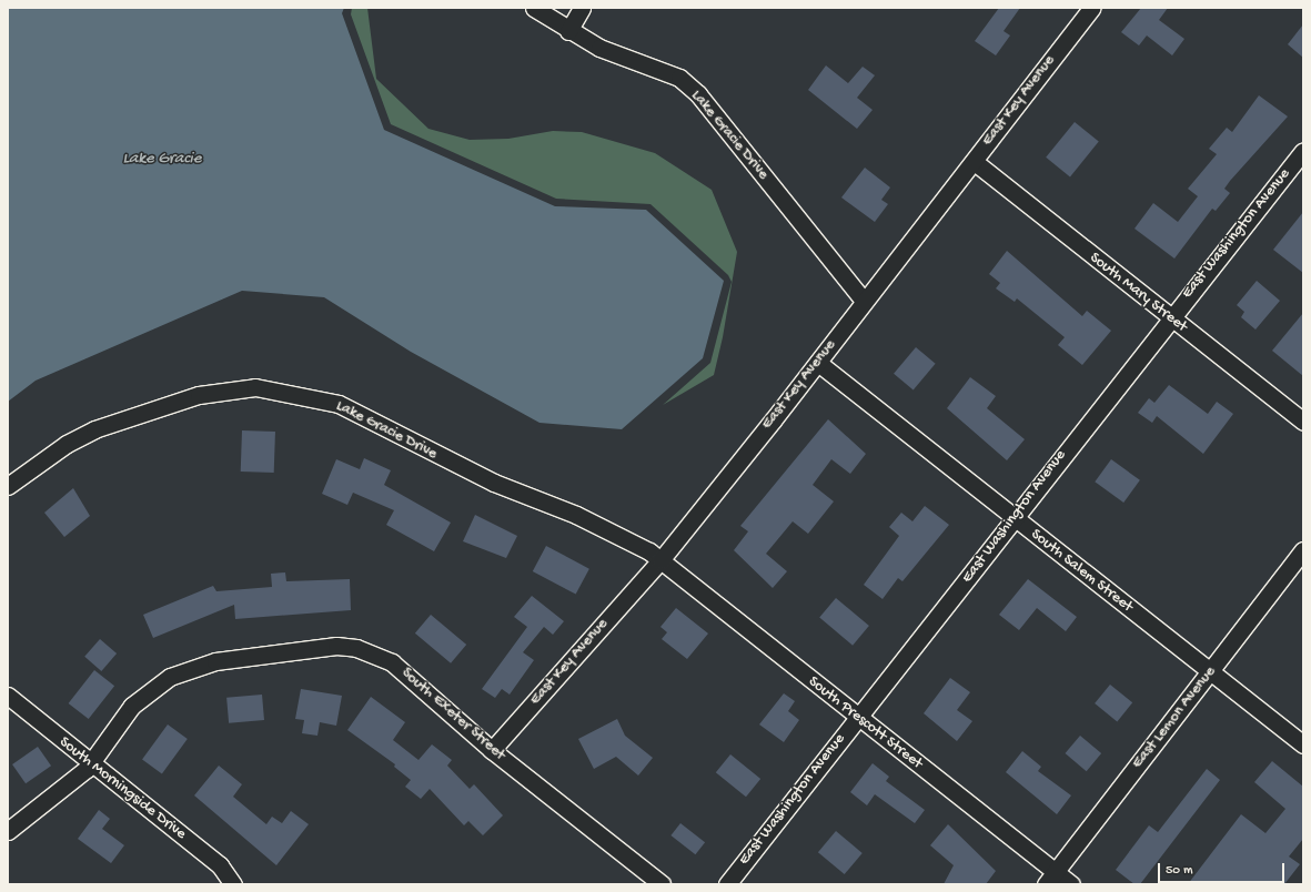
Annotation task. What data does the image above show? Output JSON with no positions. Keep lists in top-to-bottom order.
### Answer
{
  "streets": {
    "street": [
      "East Key Avenue",
      "Lake Gracie Drive",
      "East Washington Avenue",
      "South Mary Street",
      "South Salem Street",
      "South Exeter Street",
      "East Lemon Avenue",
      "South Prescott Street",
      "South Morningside Drive"
    ]
  },
  "crossings": [
    ["East Key Avenue", "Lake Gracie Drive"],
    ["East Key Avenue", "South Mary Street"],
    ["East Key Avenue", "South Salem Street"],
    ["East Key Avenue", "South Exeter Street"],
    ["East Key Avenue", "South Prescott Street"],
    ["Lake Gracie Drive", "South Prescott Street"],
    ["East Washington Avenue", "South Mary Street"],
    ["East Washington Avenue", "South Salem Street"],
    ["East Washington Avenue", "South Prescott Street"],
    ["South Salem Street", "East Lemon Avenue"],
    ["South Exeter Street", "South Morningside Drive"],
    ["East Lemon Avenue", "South Prescott Street"]
  ],
  "water": ["Lake Gracie"],
  "scale_bar": "50 m"
}
